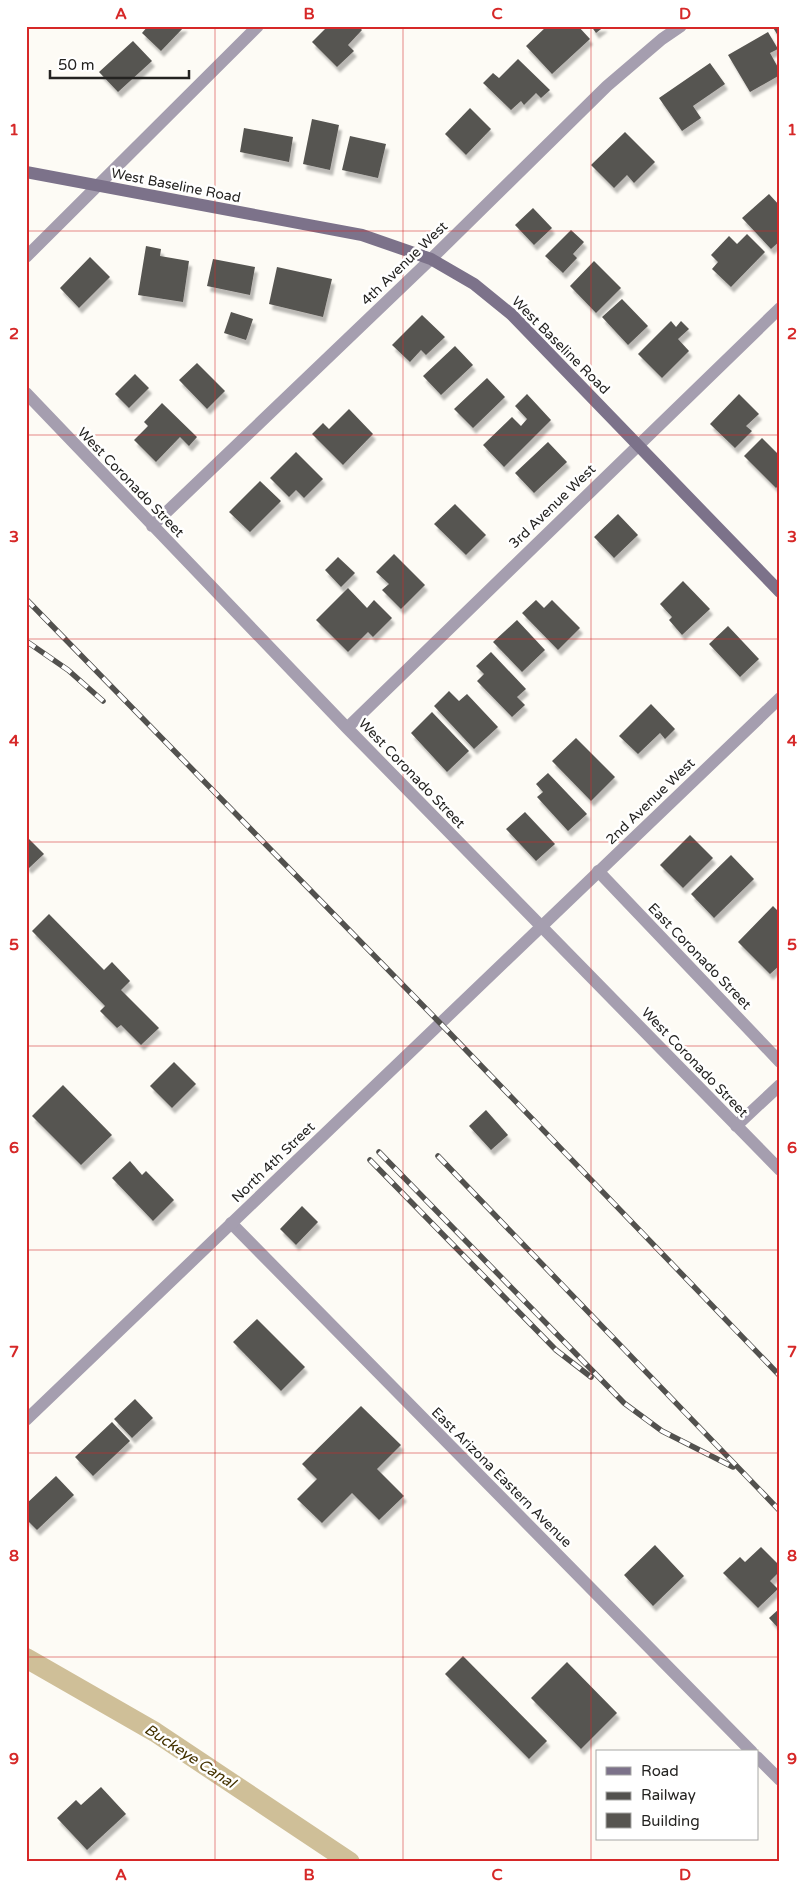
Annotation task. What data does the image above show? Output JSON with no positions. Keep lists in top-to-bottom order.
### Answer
{
  "streets": {
    "main road": ["West Baseline Road"],
    "street": [
      "4th Avenue West",
      "West Coronado Street",
      "3rd Avenue West",
      "2nd Avenue West",
      "East Coronado Street",
      "North 4th Street",
      "East Arizona Eastern Avenue"
    ]
  },
  "crossings": [
    ["West Baseline Road", "4th Avenue West"],
    ["West Baseline Road", "3rd Avenue West"],
    ["4th Avenue West", "West Coronado Street"],
    ["West Coronado Street", "3rd Avenue West"],
    ["West Coronado Street", "2nd Avenue West"],
    ["West Coronado Street", "North 4th Street"],
    ["2nd Avenue West", "East Coronado Street"],
    ["2nd Avenue West", "North 4th Street"],
    ["North 4th Street", "East Arizona Eastern Avenue"]
  ],
  "water": ["Buckeye Canal"],
  "legend": ["Road", "Railway", "Building"],
  "scale_bar": "50 m",
  "grid": {
    "columns": [
      "A",
      "B",
      "C",
      "D"
    ],
    "rows": [
      "1",
      "2",
      "3",
      "4",
      "5",
      "6",
      "7",
      "8",
      "9"
    ]
  }
}
